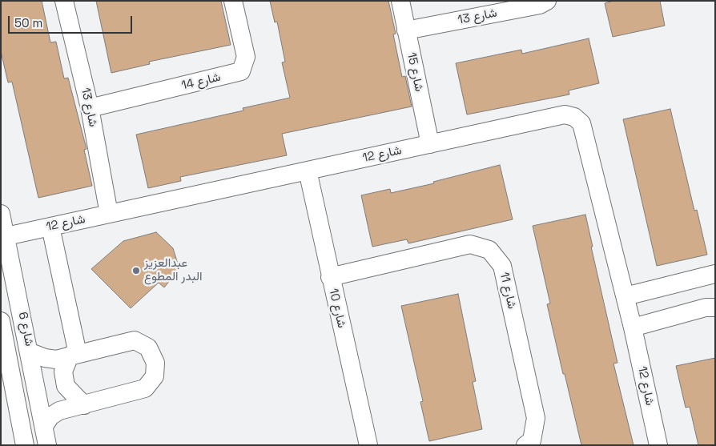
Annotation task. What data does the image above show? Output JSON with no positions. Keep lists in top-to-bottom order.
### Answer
{
  "streets": {
    "street": [
      "شارع 13",
      "شارع 15",
      "شارع 14",
      "شارع 12",
      "شارع 11",
      "شارع 10",
      "شارع 6"
    ]
  },
  "crossings": [
    ["شارع 13", "شارع 15"],
    ["شارع 13", "شارع 14"],
    ["شارع 13", "شارع 12"],
    ["شارع 15", "شارع 12"],
    ["شارع 12", "شارع 10"],
    ["شارع 12", "شارع 6"],
    ["شارع 11", "شارع 10"]
  ],
  "places": ["عبدالعزيز البدر المطوع"],
  "scale_bar": "50 m"
}
